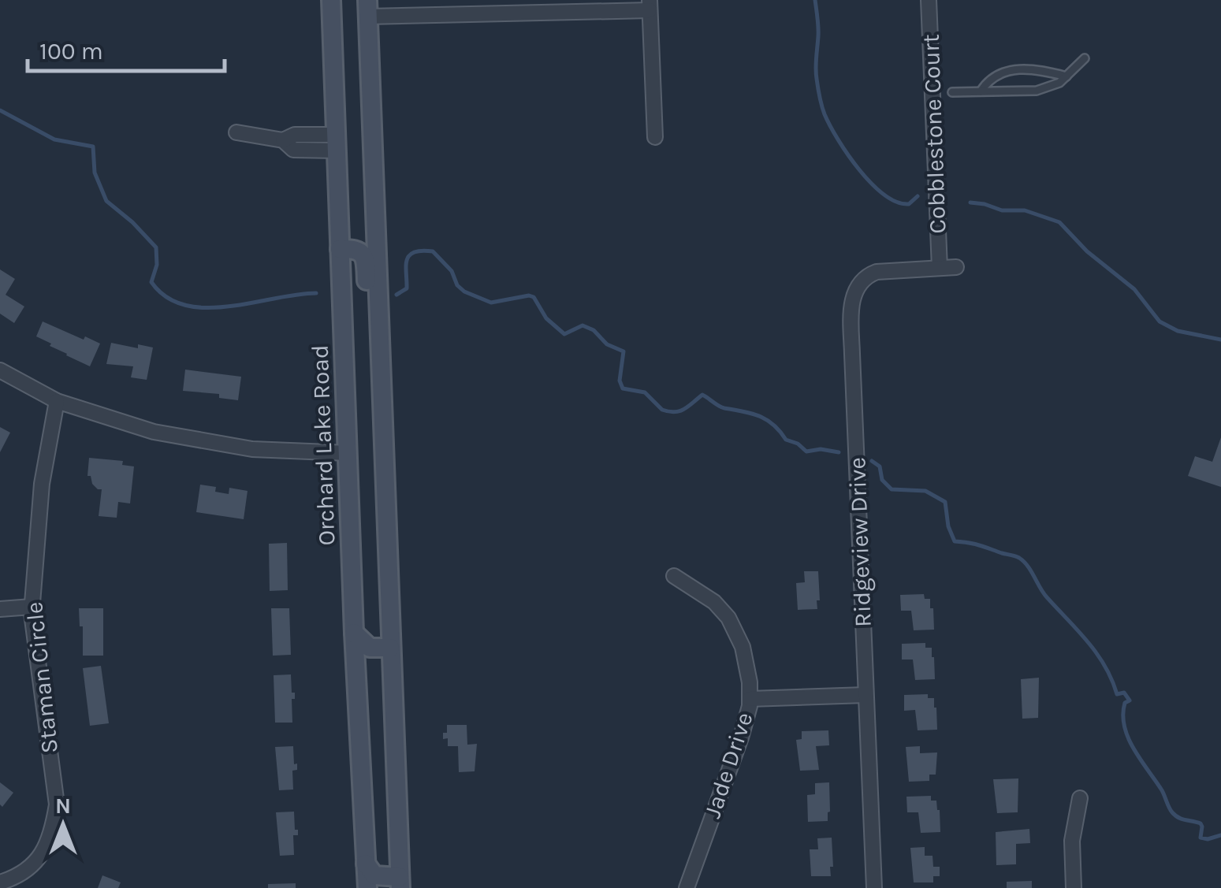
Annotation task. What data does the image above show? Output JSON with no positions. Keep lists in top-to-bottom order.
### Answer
{
  "streets": {
    "main road": ["Orchard Lake Road"],
    "street": [
      "Cobblestone Court",
      "Ridgeview Drive",
      "Staman Circle",
      "Jade Drive"
    ]
  },
  "crossings": [
    ["Cobblestone Court", "Ridgeview Drive"]
  ],
  "scale_bar": "100 m",
  "north": "top"
}
